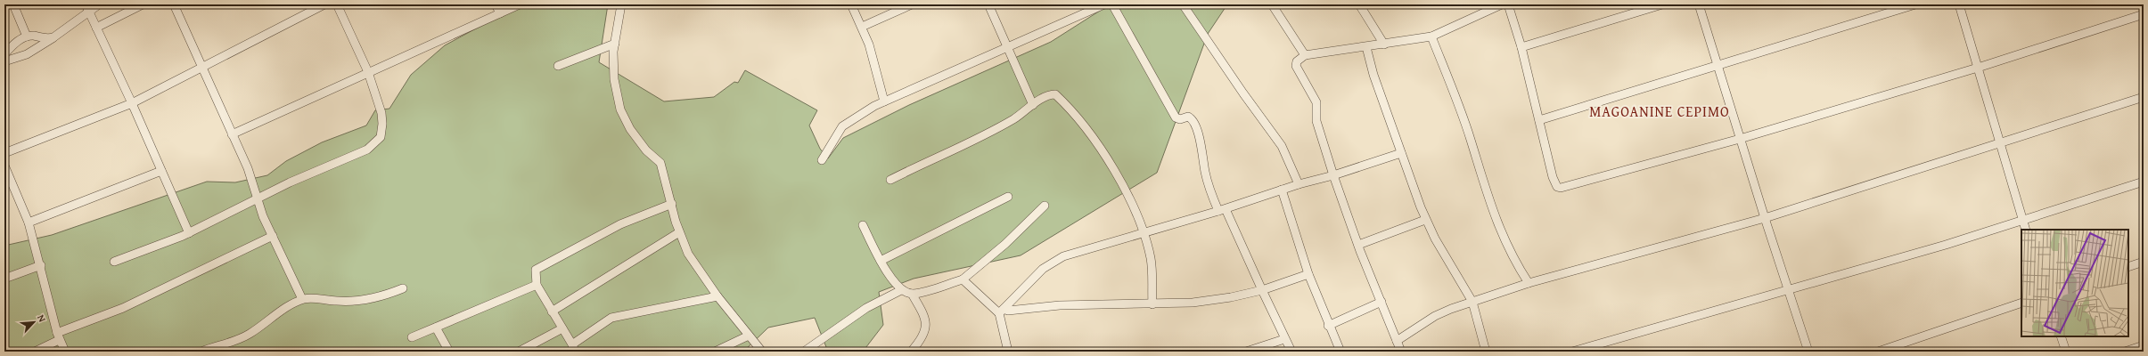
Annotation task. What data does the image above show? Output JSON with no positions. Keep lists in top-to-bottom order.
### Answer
{
  "districts": ["MAGOANINE CEPIMO"],
  "north": "top right"
}
